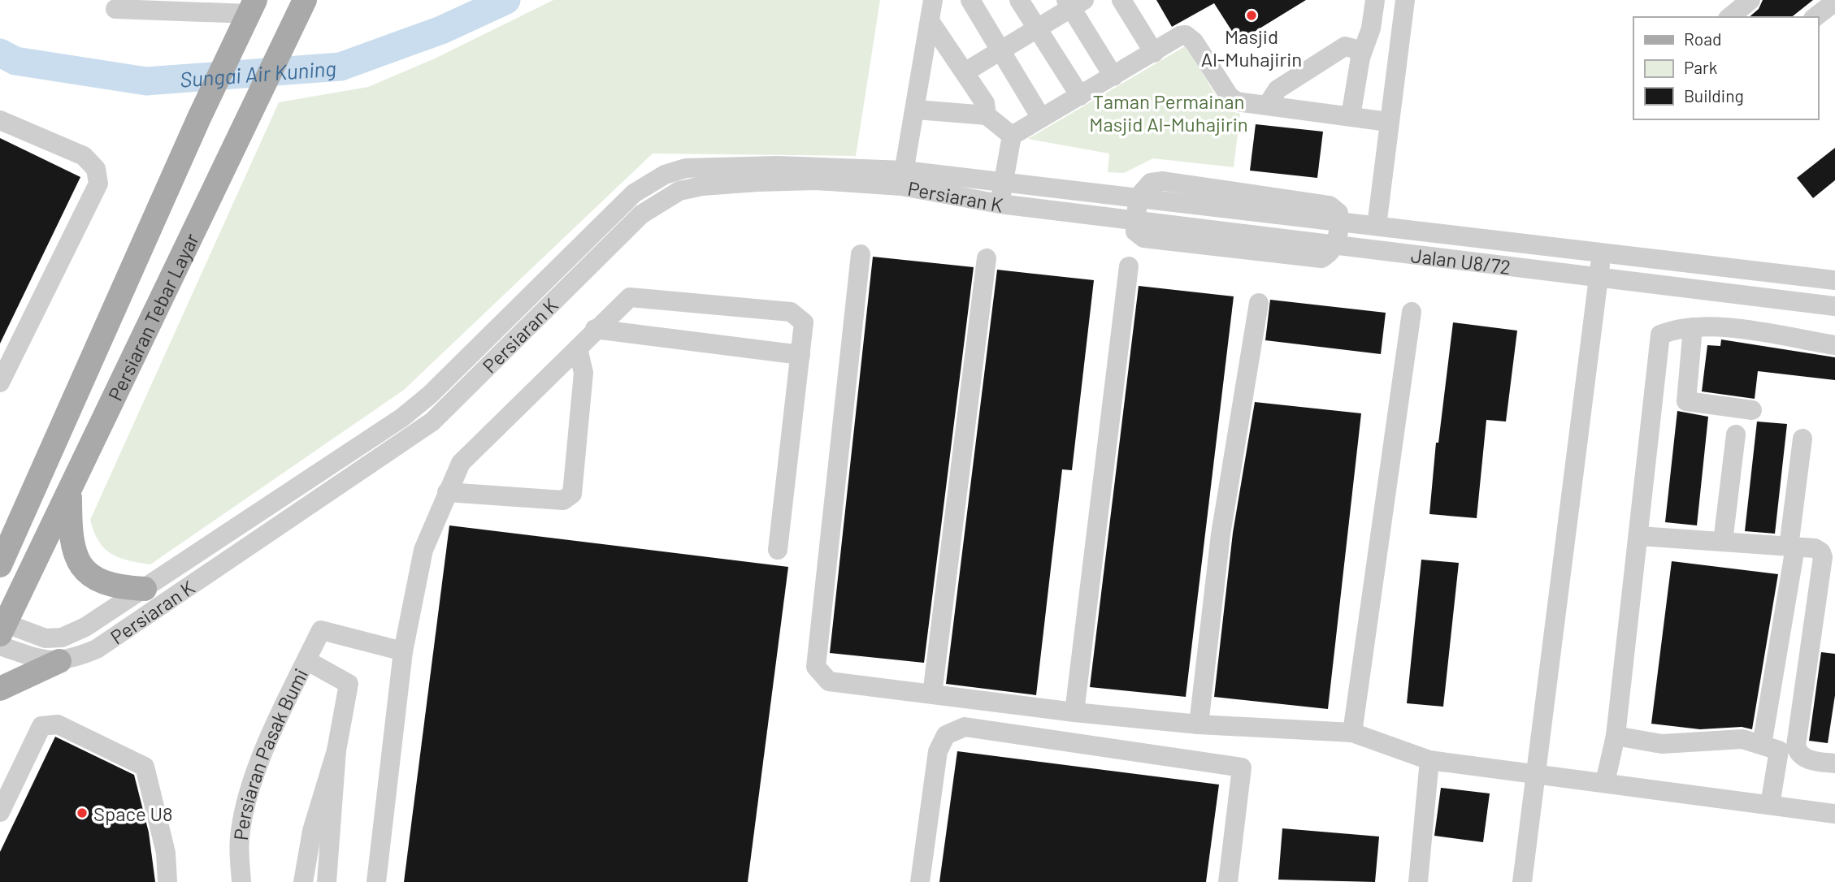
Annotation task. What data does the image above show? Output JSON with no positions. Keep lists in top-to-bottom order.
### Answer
{
  "streets": {
    "main road": ["Persiaran Tebar Layar"],
    "street": ["Persiaran K", "Jalan U8/72", "Persiaran Pasak Bumi"]
  },
  "crossings": [
    ["Persiaran K", "Jalan U8/72"],
    ["Persiaran K", "Persiaran Tebar Layar"]
  ],
  "water": ["Sungai Air Kuning"],
  "parks": ["Taman Permainan Masjid Al-Muhajirin"],
  "places": ["Masjid Al-Muhajirin", "Space U8"],
  "legend": ["Road", "Park", "Building"]
}
